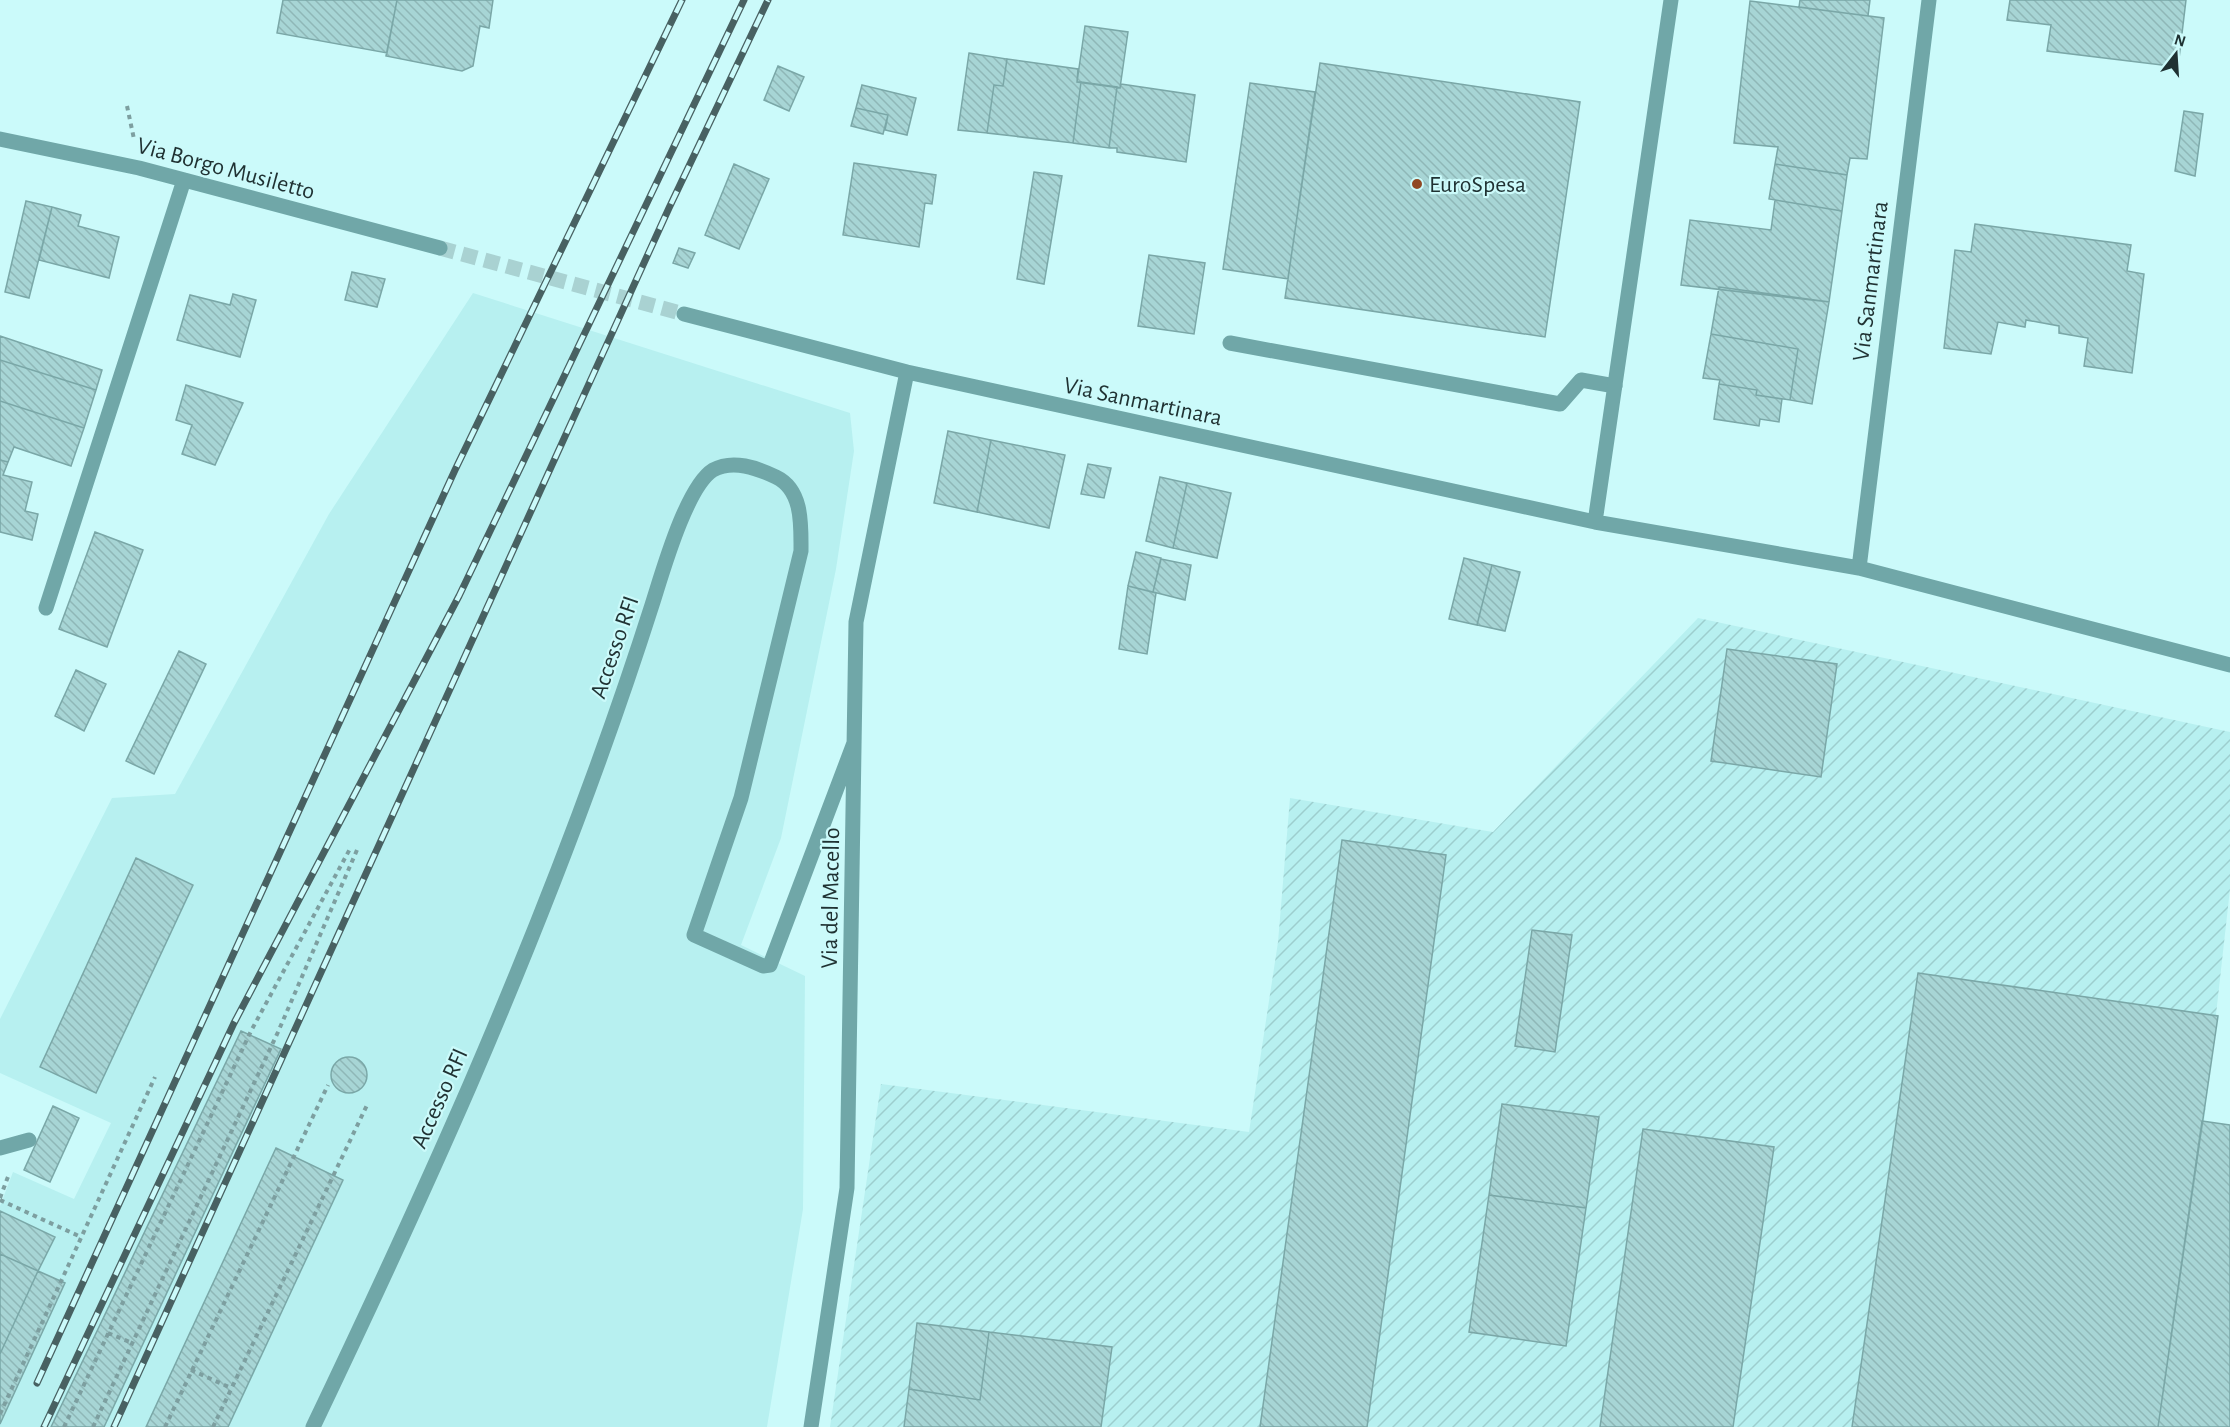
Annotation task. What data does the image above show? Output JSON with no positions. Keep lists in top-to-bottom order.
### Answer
{
  "streets": {
    "street": [
      "Via Borgo Musiletto",
      "Via Sanmartinara",
      "Accesso RFI",
      "Via del Macello"
    ]
  },
  "crossings": [
    ["Via Sanmartinara", "Via del Macello"],
    ["Accesso RFI", "Via del Macello"]
  ],
  "places": ["EuroSpesa"],
  "north": "top"
}
